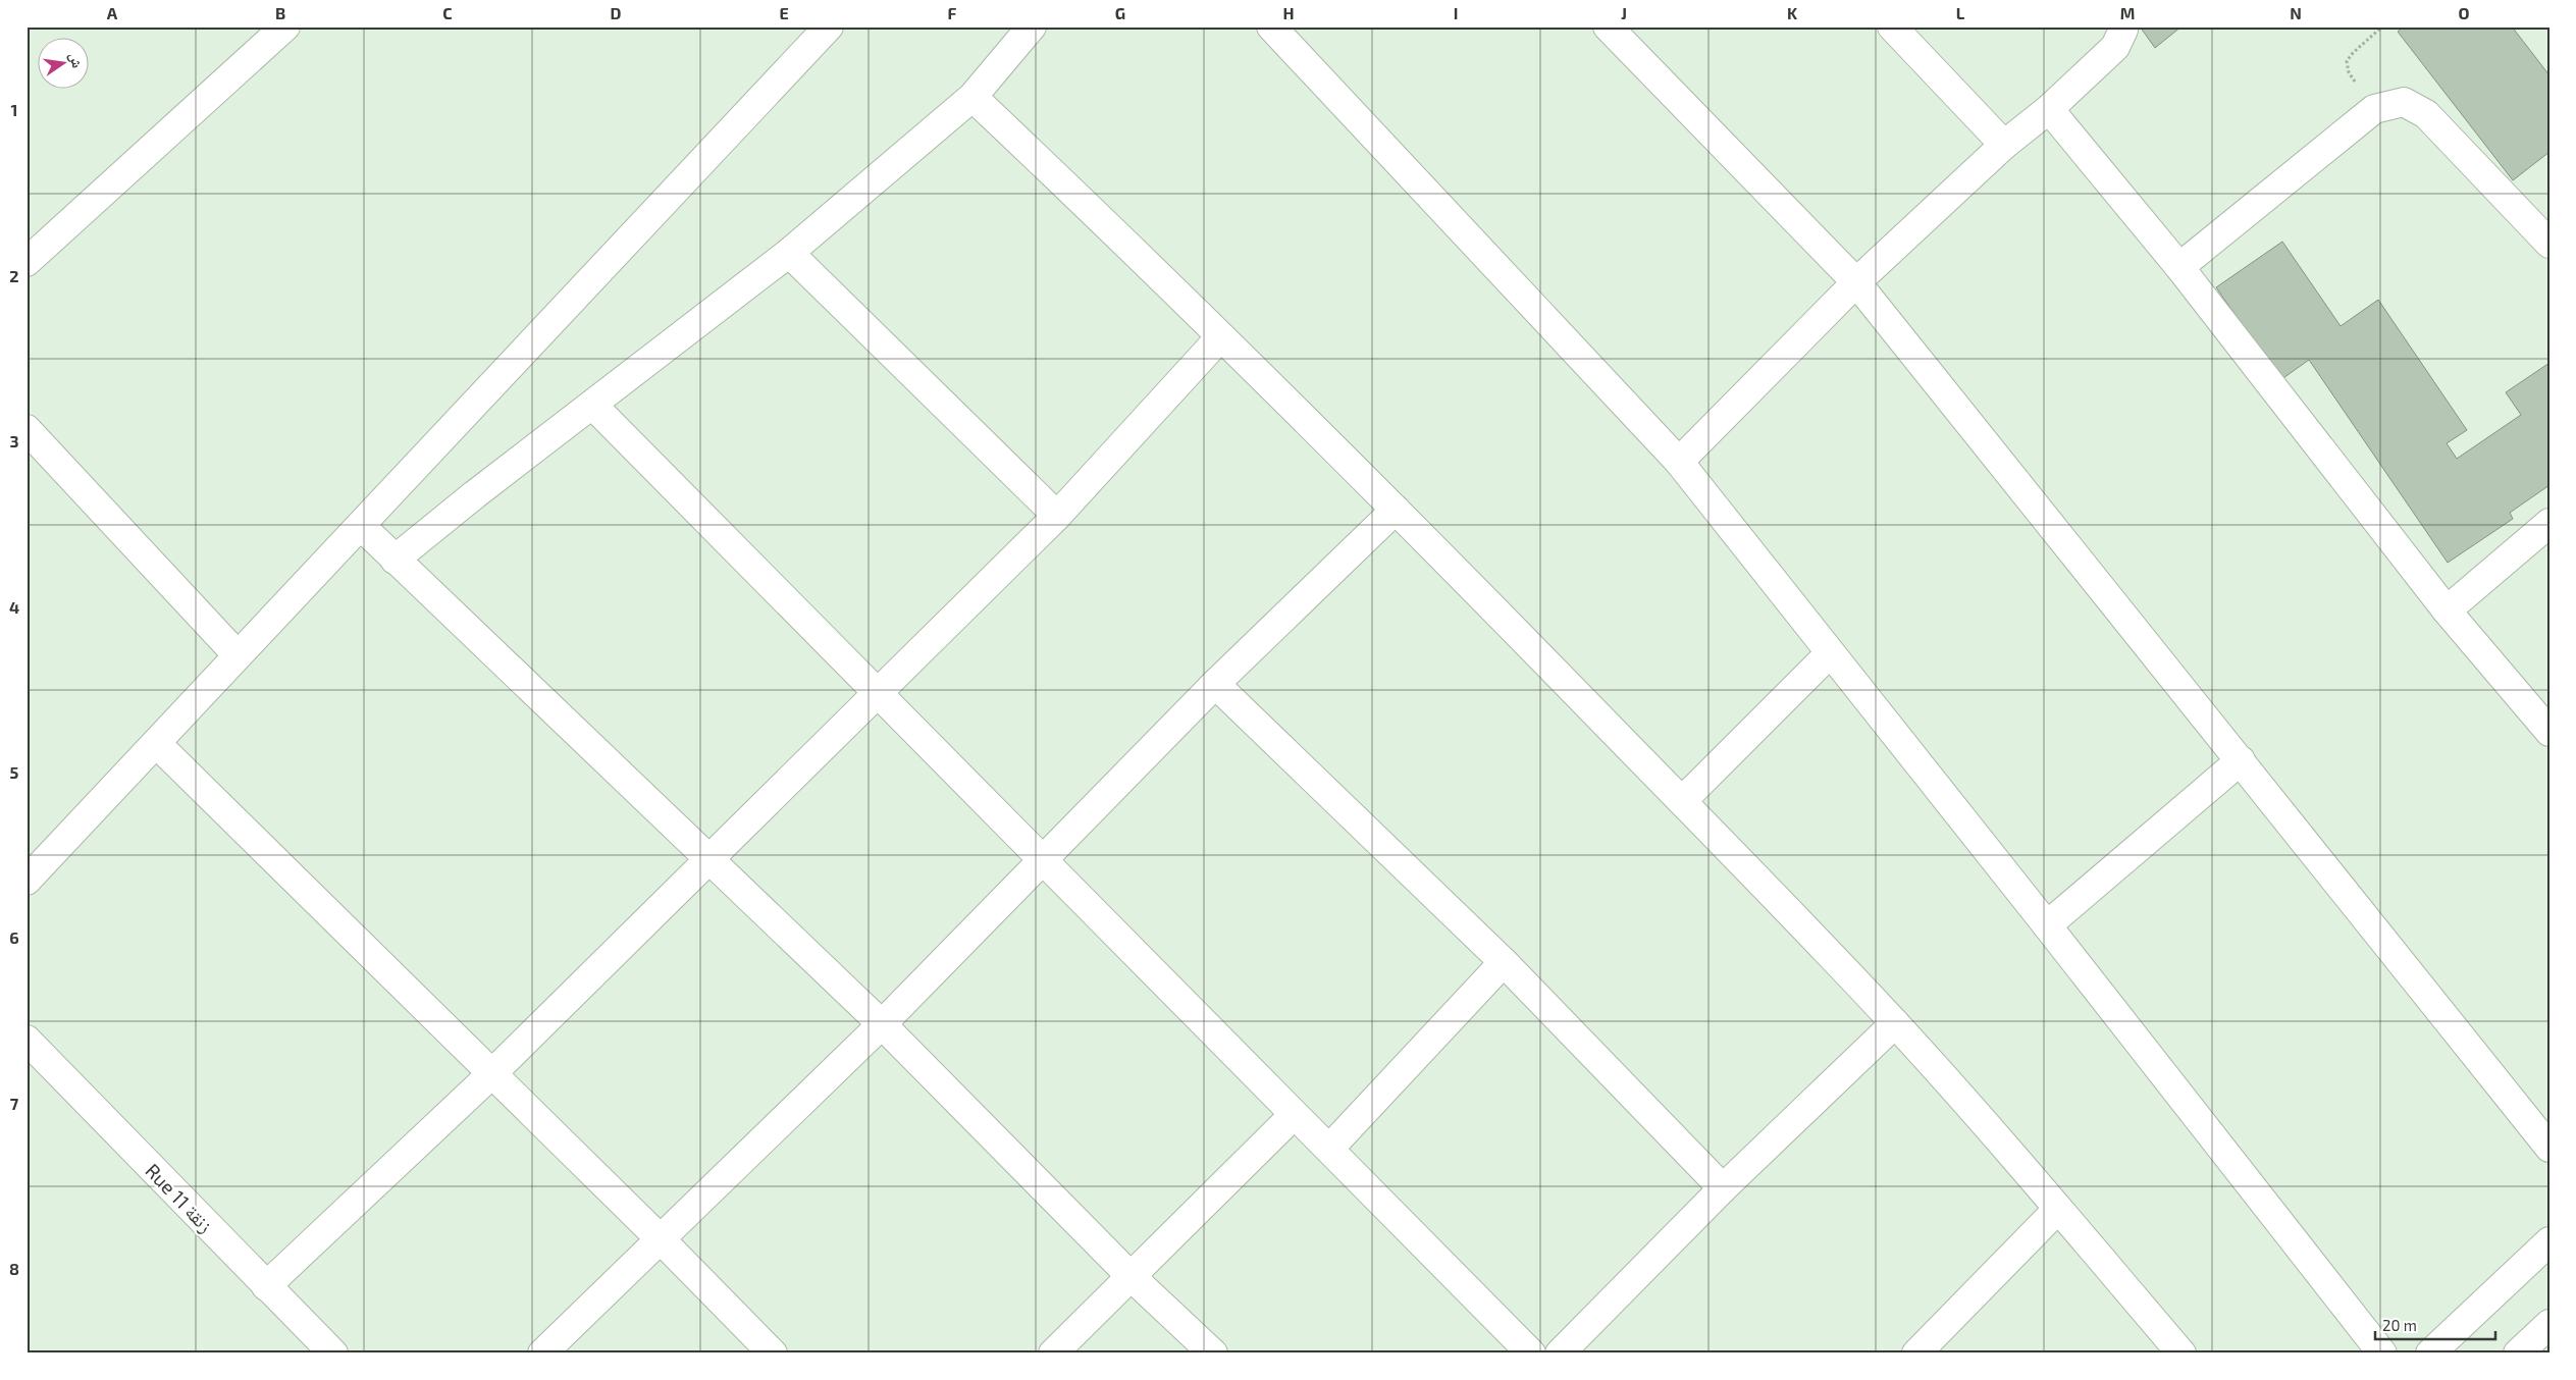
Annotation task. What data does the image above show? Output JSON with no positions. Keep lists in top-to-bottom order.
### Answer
{
  "streets": {
    "street": ["Rue 11 زنقة"]
  },
  "scale_bar": "20 m",
  "north": "right",
  "grid": {
    "columns": [
      "A",
      "B",
      "C",
      "D",
      "E",
      "F",
      "G",
      "H",
      "I",
      "J",
      "K",
      "L",
      "M",
      "N",
      "O"
    ],
    "rows": [
      "1",
      "2",
      "3",
      "4",
      "5",
      "6",
      "7",
      "8"
    ]
  }
}
